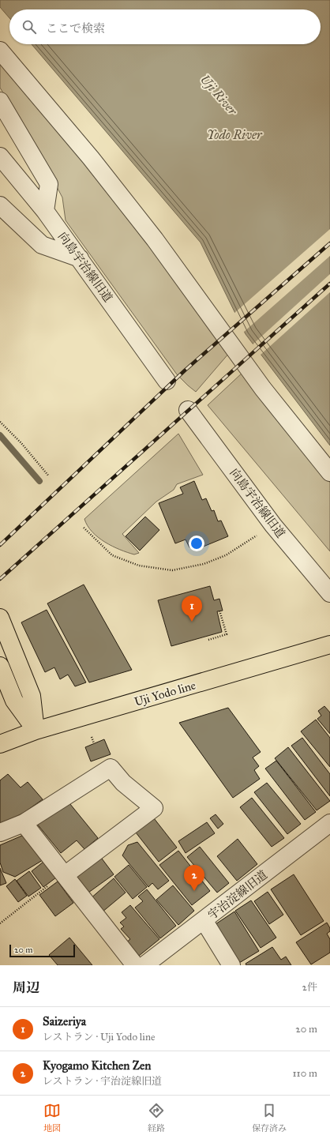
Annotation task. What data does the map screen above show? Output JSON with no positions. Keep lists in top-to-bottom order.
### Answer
{
  "streets": {
    "main road": ["Uji Yodo line"],
    "street": ["向島宇治線旧道", "宇治淀線旧道"]
  },
  "water": ["Uji River", "Yodo River"],
  "scale_bar": "20 m",
  "page": {
    "search": "ここで検索",
    "pins": ["1", "2"],
    "scale": "20 m",
    "heading": ["周辺", "2件"],
    "list": [
      {
        "mark": "1",
        "name": "Saizeriya",
        "note": "レストラン · Uji Yodo line",
        "value": "20 m"
      },
      {
        "mark": "2",
        "name": "Kyogamo Kitchen Zen",
        "note": "レストラン · 宇治淀線旧道",
        "value": "110 m"
      }
    ],
    "nav": ["地図", "経路", "保存済み"]
  }
}
